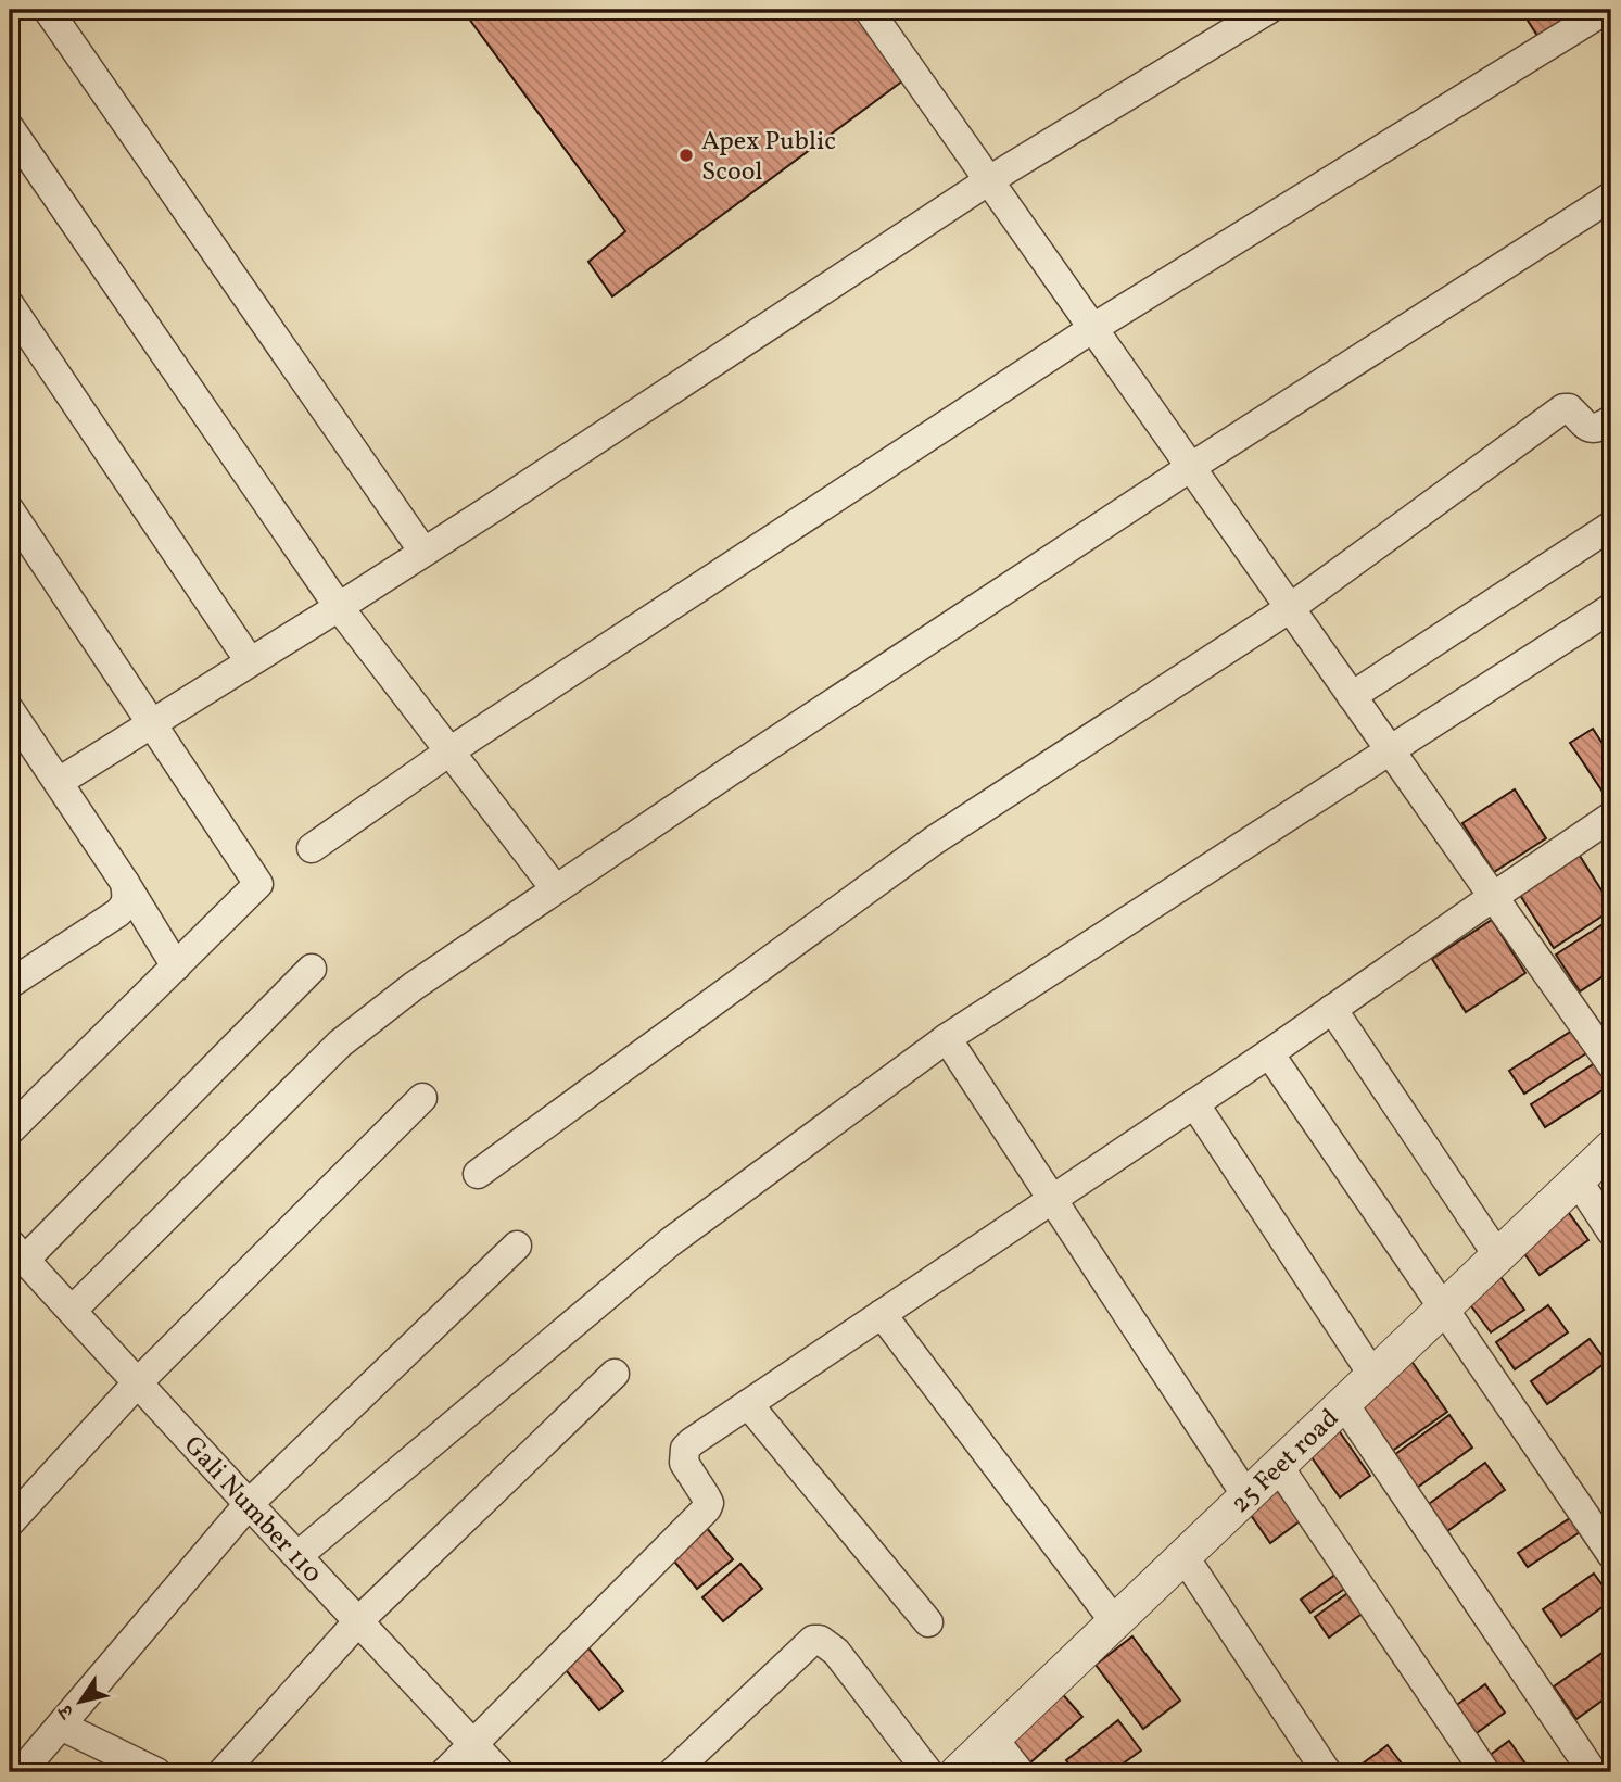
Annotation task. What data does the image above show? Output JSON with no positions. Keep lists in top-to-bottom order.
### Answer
{
  "streets": {
    "street": ["25 Feet road", "Gali Number 110"]
  },
  "places": ["Apex Public Scool"],
  "north": "bottom left"
}
